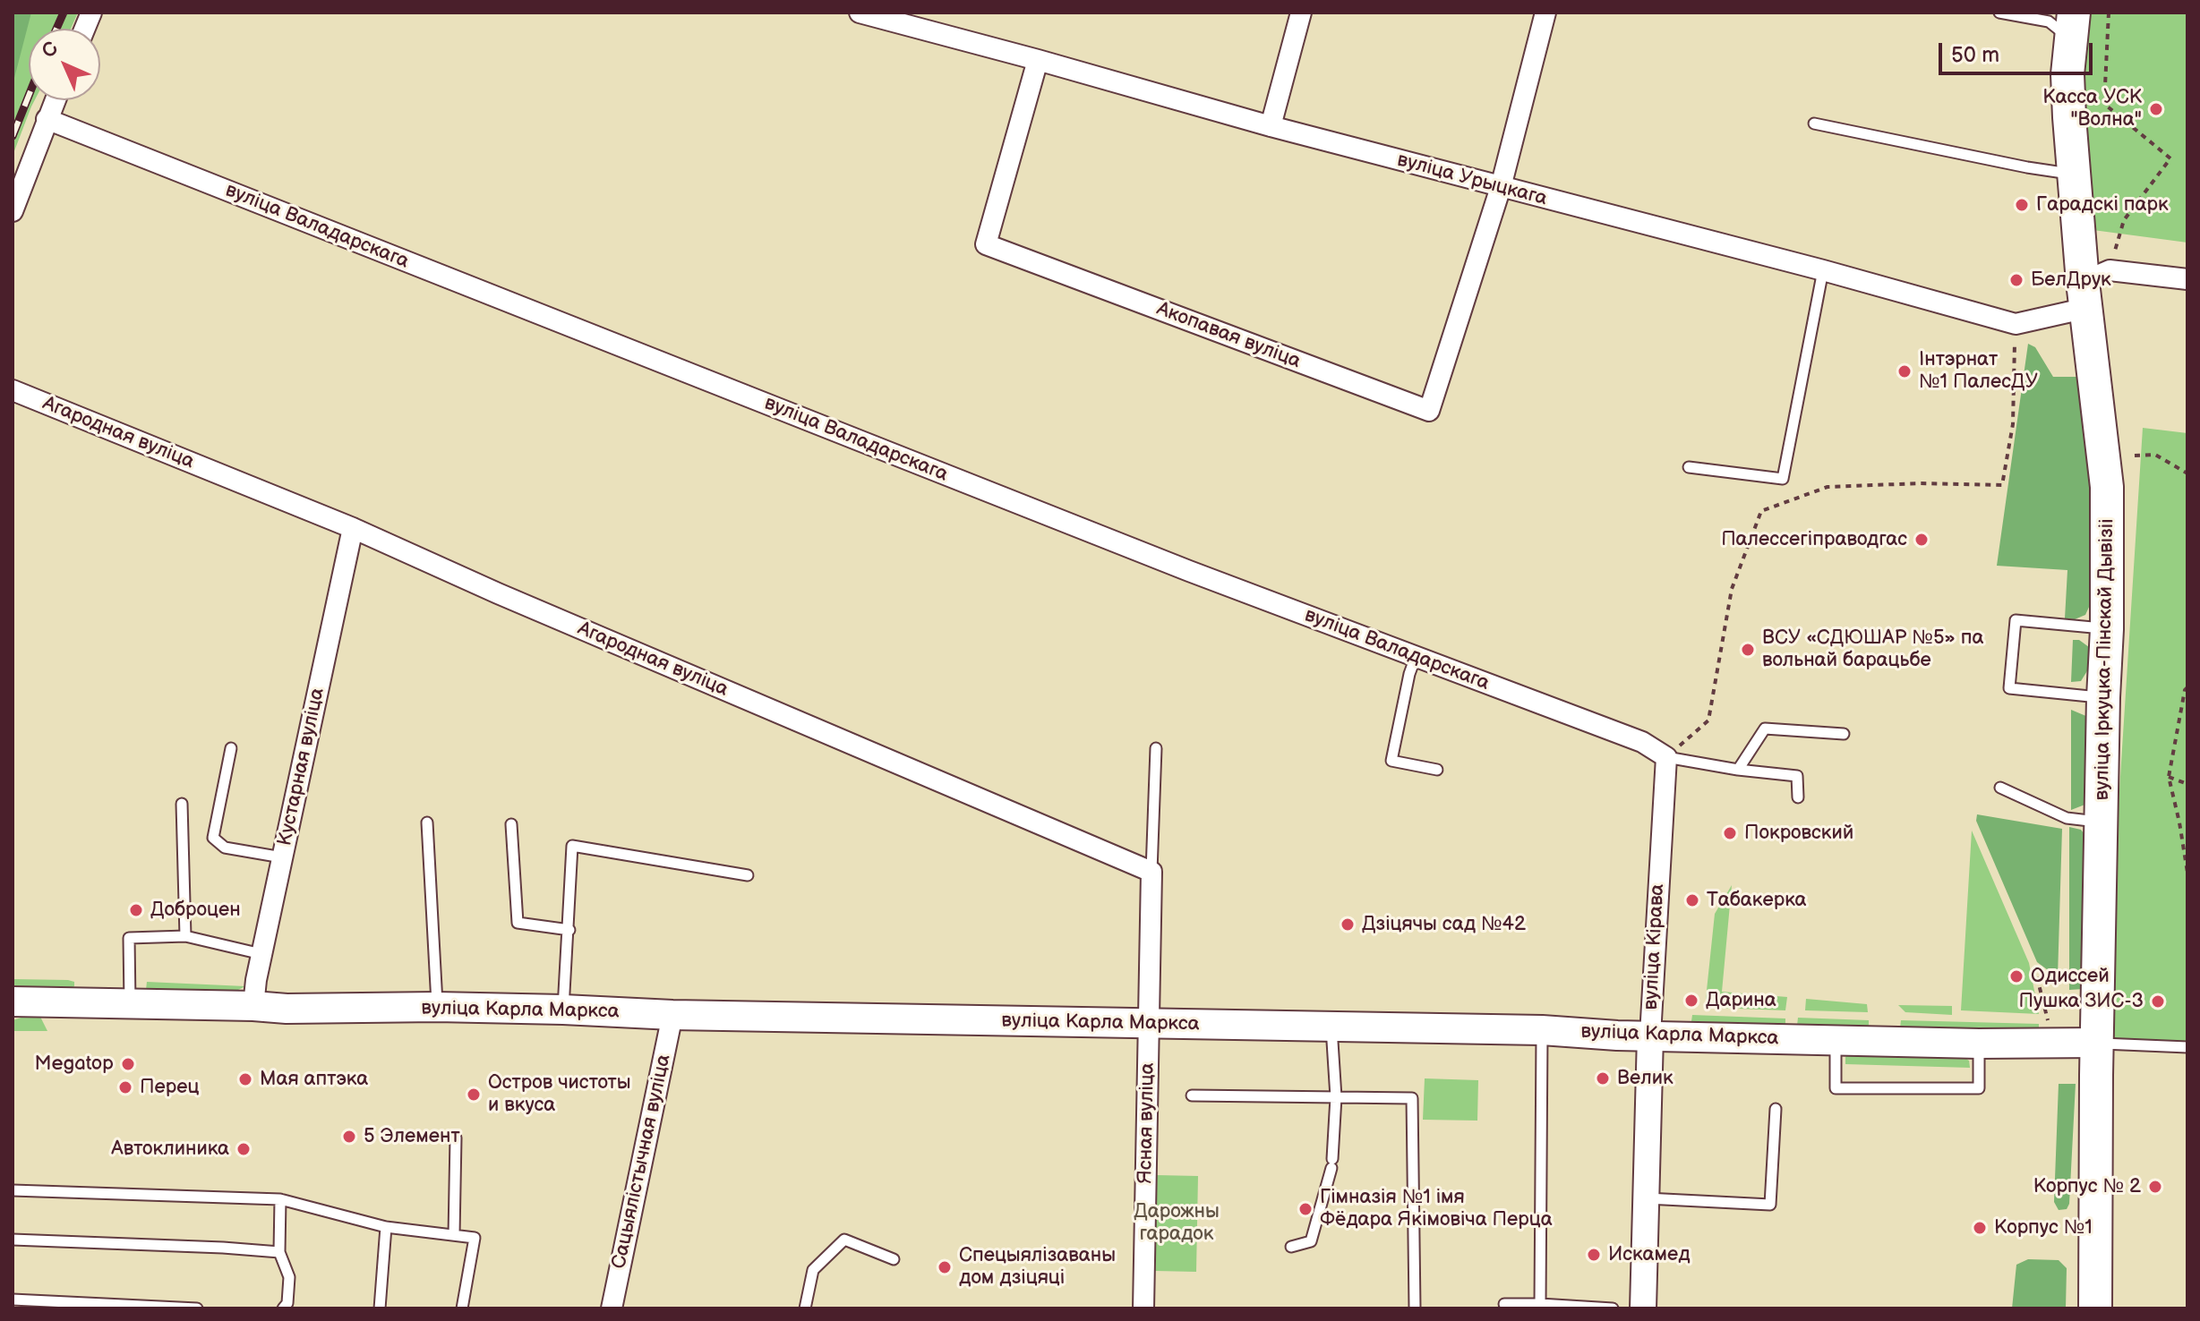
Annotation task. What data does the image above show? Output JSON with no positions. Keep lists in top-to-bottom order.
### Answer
{
  "streets": {
    "main road": ["вуліца Іркуцка-Пінскай Дывізіі", "вуліца Карла Маркса"],
    "street": [
      "вуліца Урыцкага",
      "вуліца Валадарскага",
      "Акопавая вуліца",
      "Агародная вуліца",
      "Кустарная вуліца",
      "вуліца Кірава",
      "Ясная вуліца",
      "Сацыялістычная вуліца"
    ]
  },
  "crossings": [
    ["вуліца Урыцкага", "Акопавая вуліца"],
    ["вуліца Урыцкага", "вуліца Іркуцка-Пінскай Дывізіі"],
    ["вуліца Валадарскага", "вуліца Кірава"],
    ["Агародная вуліца", "Кустарная вуліца"],
    ["вуліца Іркуцка-Пінскай Дывізіі", "вуліца Карла Маркса"],
    ["Кустарная вуліца", "вуліца Карла Маркса"],
    ["вуліца Кірава", "вуліца Карла Маркса"],
    ["вуліца Карла Маркса", "Ясная вуліца"],
    ["вуліца Карла Маркса", "Сацыялістычная вуліца"]
  ],
  "parks": ["Дарожны гарадок"],
  "places": [
    "Касса УСК \"Волна\"",
    "Гарадскі парк",
    "БелДрук",
    "Інтэрнат №1 ПалесДУ",
    "Палессегіправодгас",
    "ВСУ «СДЮШАР №5» па вольнай барацьбе",
    "Покровский",
    "Табакерка",
    "Доброцен",
    "Дзіцячы сад №42",
    "Одиссей",
    "Дарина",
    "Пушка ЗИС-3",
    "Megatop",
    "Велик",
    "Мая аптэка",
    "Перец",
    "Остров чистоты и вкуса",
    "5 Элемент",
    "Автоклиника",
    "Корпус № 2",
    "Гімназія №1 імя Фёдара Якімовіча Перца",
    "Корпус №1",
    "Искамед",
    "Спецыялізаваны дом дзіцяці"
  ],
  "scale_bar": "50 m",
  "north": "top left"
}
